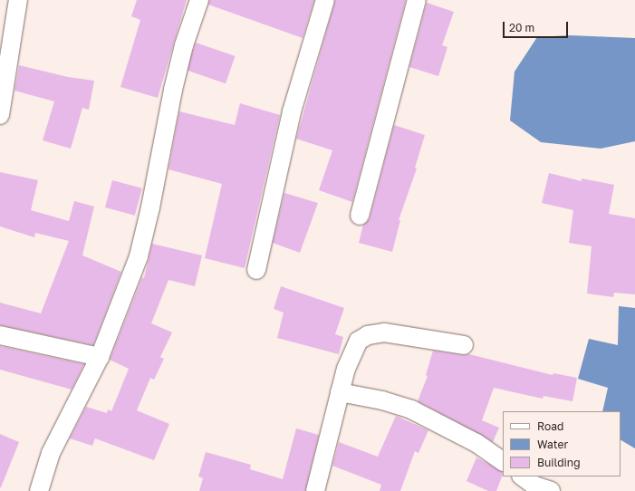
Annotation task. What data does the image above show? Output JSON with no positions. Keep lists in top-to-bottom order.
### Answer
{
  "legend": ["Road", "Water", "Building"],
  "scale_bar": "20 m"
}
